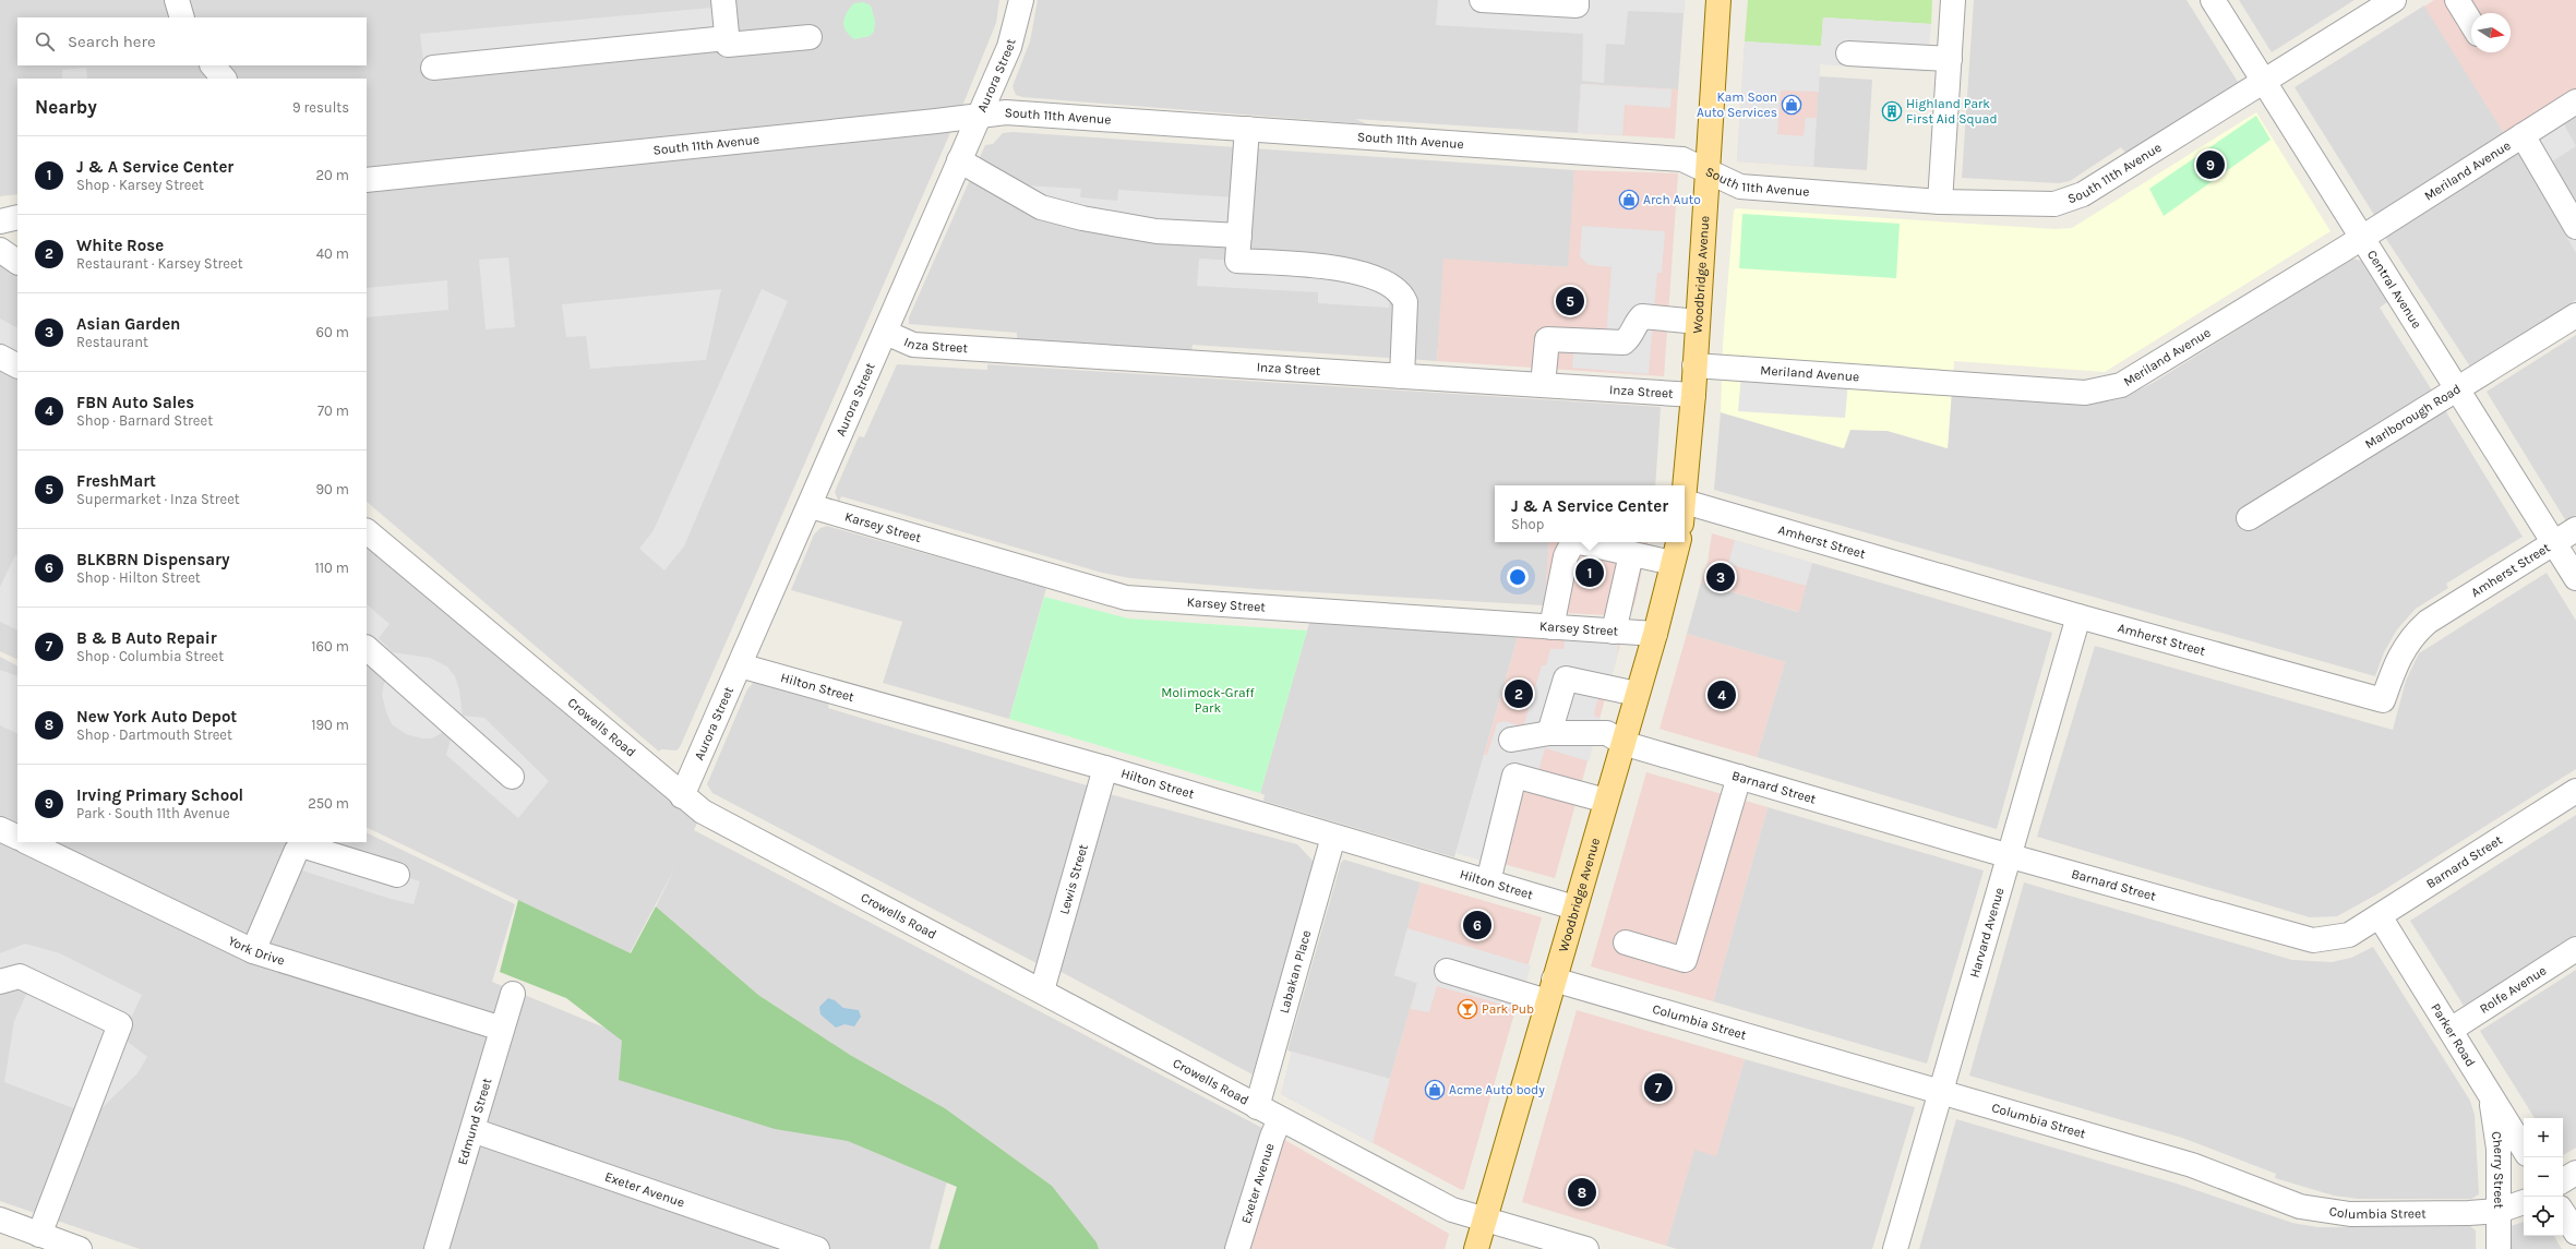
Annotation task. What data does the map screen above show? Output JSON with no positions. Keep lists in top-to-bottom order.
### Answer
{
  "streets": {
    "main road": ["Woodbridge Avenue"],
    "street": [
      "Aurora Street",
      "South 11th Avenue",
      "Meriland Avenue",
      "Central Avenue",
      "Inza Street",
      "Marlborough Road",
      "Karsey Street",
      "Amherst Street",
      "Hilton Street",
      "Crowells Road",
      "Barnard Street",
      "Lewis Street",
      "Harvard Avenue",
      "York Drive",
      "Labakan Place",
      "Rolfe Avenue",
      "Columbia Street",
      "Parker Road",
      "Edmund Street",
      "Cherry Street",
      "Exeter Avenue"
    ]
  },
  "crossings": [
    ["Aurora Street", "South 11th Avenue"],
    ["Aurora Street", "Inza Street"],
    ["Aurora Street", "Karsey Street"],
    ["Aurora Street", "Hilton Street"],
    ["Aurora Street", "Crowells Road"],
    ["South 11th Avenue", "Woodbridge Avenue"],
    ["South 11th Avenue", "Central Avenue"],
    ["Meriland Avenue", "Woodbridge Avenue"],
    ["Meriland Avenue", "Central Avenue"],
    ["Woodbridge Avenue", "Inza Street"],
    ["Woodbridge Avenue", "Karsey Street"],
    ["Woodbridge Avenue", "Hilton Street"],
    ["Woodbridge Avenue", "Crowells Road"],
    ["Woodbridge Avenue", "Barnard Street"],
    ["Woodbridge Avenue", "Columbia Street"],
    ["Central Avenue", "Marlborough Road"],
    ["Central Avenue", "Amherst Street"],
    ["Amherst Street", "Harvard Avenue"],
    ["Hilton Street", "Lewis Street"],
    ["Hilton Street", "Labakan Place"],
    ["Crowells Road", "Lewis Street"],
    ["Crowells Road", "Labakan Place"],
    ["Crowells Road", "Exeter Avenue"],
    ["Barnard Street", "Harvard Avenue"],
    ["Barnard Street", "Parker Road"],
    ["Harvard Avenue", "Columbia Street"],
    ["York Drive", "Edmund Street"],
    ["Rolfe Avenue", "Parker Road"],
    ["Columbia Street", "Cherry Street"],
    ["Parker Road", "Cherry Street"],
    ["Edmund Street", "Exeter Avenue"]
  ],
  "parks": ["Molimock-Graff Park"],
  "places": {
    "shop": ["Kam Soon Auto Services", "Arch Auto", "Acme Auto body"],
    "building": ["Highland Park First Aid Squad"],
    "bar": ["Park Pub"]
  },
  "north": "right",
  "page": {
    "search": "Search here",
    "heading": ["Nearby", "9 results"],
    "list": [
      {
        "mark": "1",
        "name": "J & A Service Center",
        "note": "Shop · Karsey Street",
        "value": "20 m"
      },
      {
        "mark": "2",
        "name": "White Rose",
        "note": "Restaurant · Karsey Street",
        "value": "40 m"
      },
      {
        "mark": "3",
        "name": "Asian Garden",
        "note": "Restaurant",
        "value": "60 m"
      },
      {
        "mark": "4",
        "name": "FBN Auto Sales",
        "note": "Shop · Barnard Street",
        "value": "70 m"
      },
      {
        "mark": "5",
        "name": "FreshMart",
        "note": "Supermarket · Inza Street",
        "value": "90 m"
      },
      {
        "mark": "6",
        "name": "BLKBRN Dispensary",
        "note": "Shop · Hilton Street",
        "value": "110 m"
      },
      {
        "mark": "7",
        "name": "B & B Auto Repair",
        "note": "Shop · Columbia Street",
        "value": "160 m"
      },
      {
        "mark": "8",
        "name": "New York Auto Depot",
        "note": "Shop · Dartmouth Street",
        "value": "190 m"
      },
      {
        "mark": "9",
        "name": "Irving Primary School",
        "note": "Park · South 11th Avenue",
        "value": "250 m"
      }
    ],
    "pins": [
      "9",
      "5",
      "1",
      "3",
      "2",
      "4",
      "6",
      "7",
      "8"
    ],
    "popup": ["J & A Service Center", "Shop"],
    "map_buttons": ["+", "−"]
  }
}
